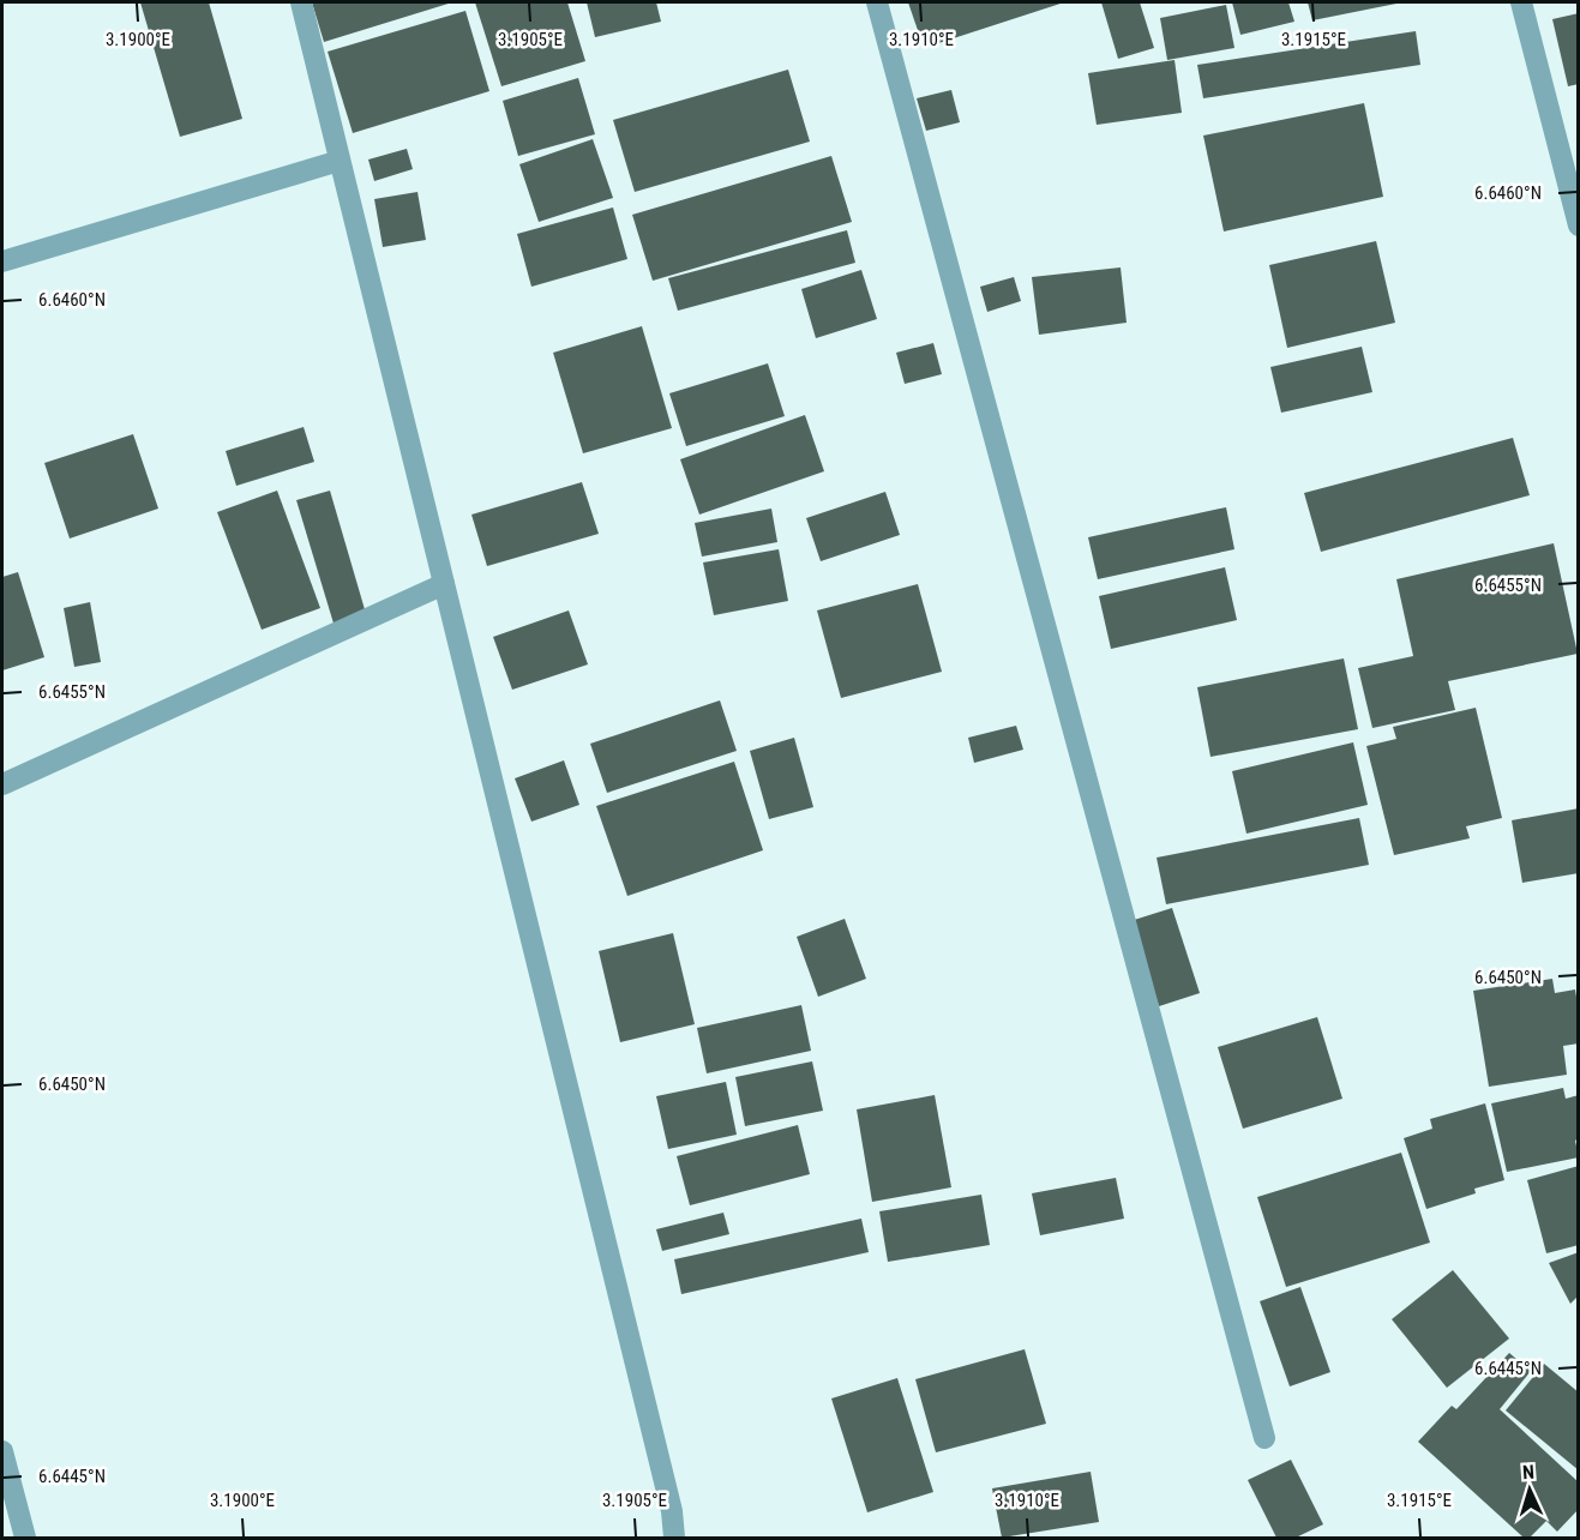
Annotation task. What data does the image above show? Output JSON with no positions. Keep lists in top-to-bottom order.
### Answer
{
  "north": "top",
  "coordinates": [
    "3.1900°E",
    "3.1905°E",
    "3.1910°E",
    "3.1915°E",
    "6.6460°N",
    "6.6455°N",
    "6.6450°N",
    "6.6445°N"
  ]
}
